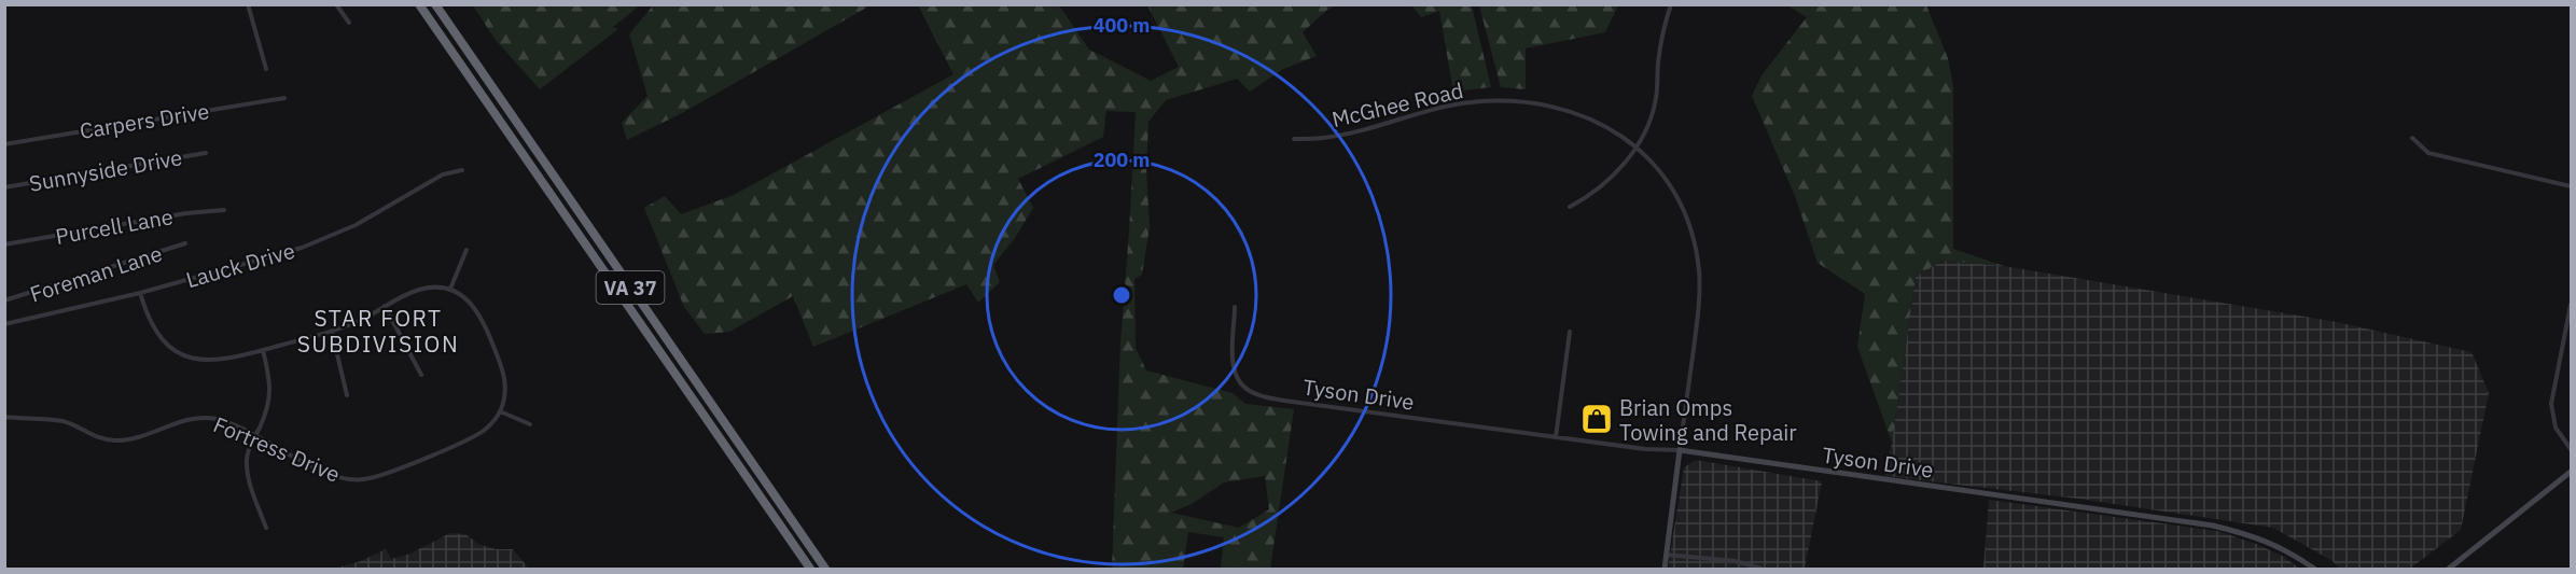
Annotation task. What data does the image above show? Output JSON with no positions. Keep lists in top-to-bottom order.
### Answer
{
  "streets": {
    "highway": ["VA 37"],
    "street": [
      "McGhee Road",
      "Carpers Drive",
      "Sunnyside Drive",
      "Purcell Lane",
      "Lauck Drive",
      "Foreman Lane",
      "Tyson Drive",
      "Fortress Drive"
    ]
  },
  "crossings": [
    ["McGhee Road", "Tyson Drive"]
  ],
  "districts": ["STAR FORT SUBDIVISION"],
  "places": {
    "shop": ["Brian Omps Towing and Repair"]
  },
  "rings": ["400 m", "200 m"]
}
